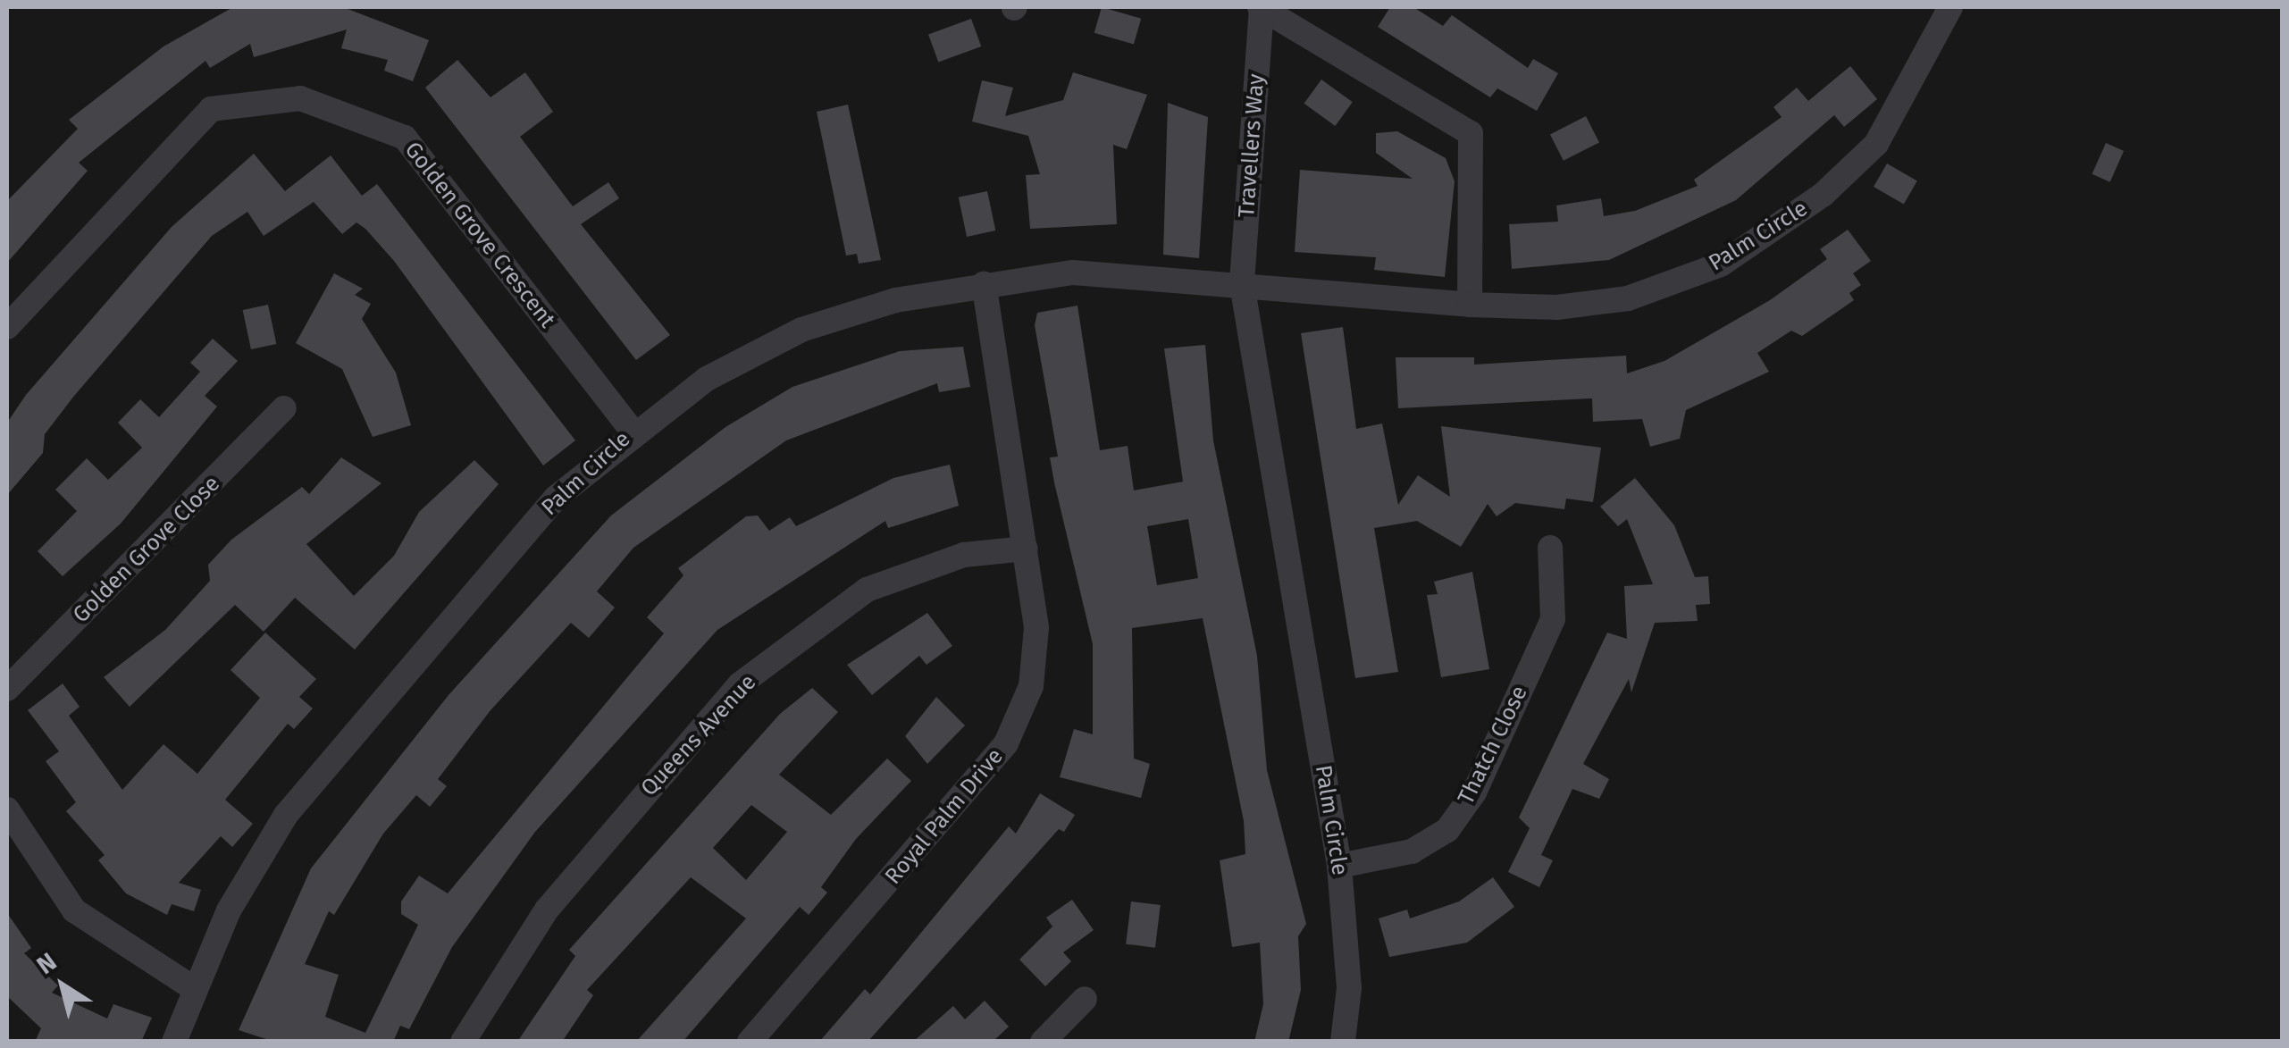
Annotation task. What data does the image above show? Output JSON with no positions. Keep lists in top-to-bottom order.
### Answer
{
  "streets": {
    "street": [
      "Travellers Way",
      "Golden Grove Crescent",
      "Palm Circle",
      "Golden Grove Close",
      "Queens Avenue",
      "Thatch Close",
      "Royal Palm Drive"
    ]
  },
  "crossings": [
    ["Travellers Way", "Palm Circle"],
    ["Golden Grove Crescent", "Palm Circle"],
    ["Palm Circle", "Thatch Close"],
    ["Palm Circle", "Royal Palm Drive"],
    ["Queens Avenue", "Royal Palm Drive"]
  ],
  "north": "top left"
}
